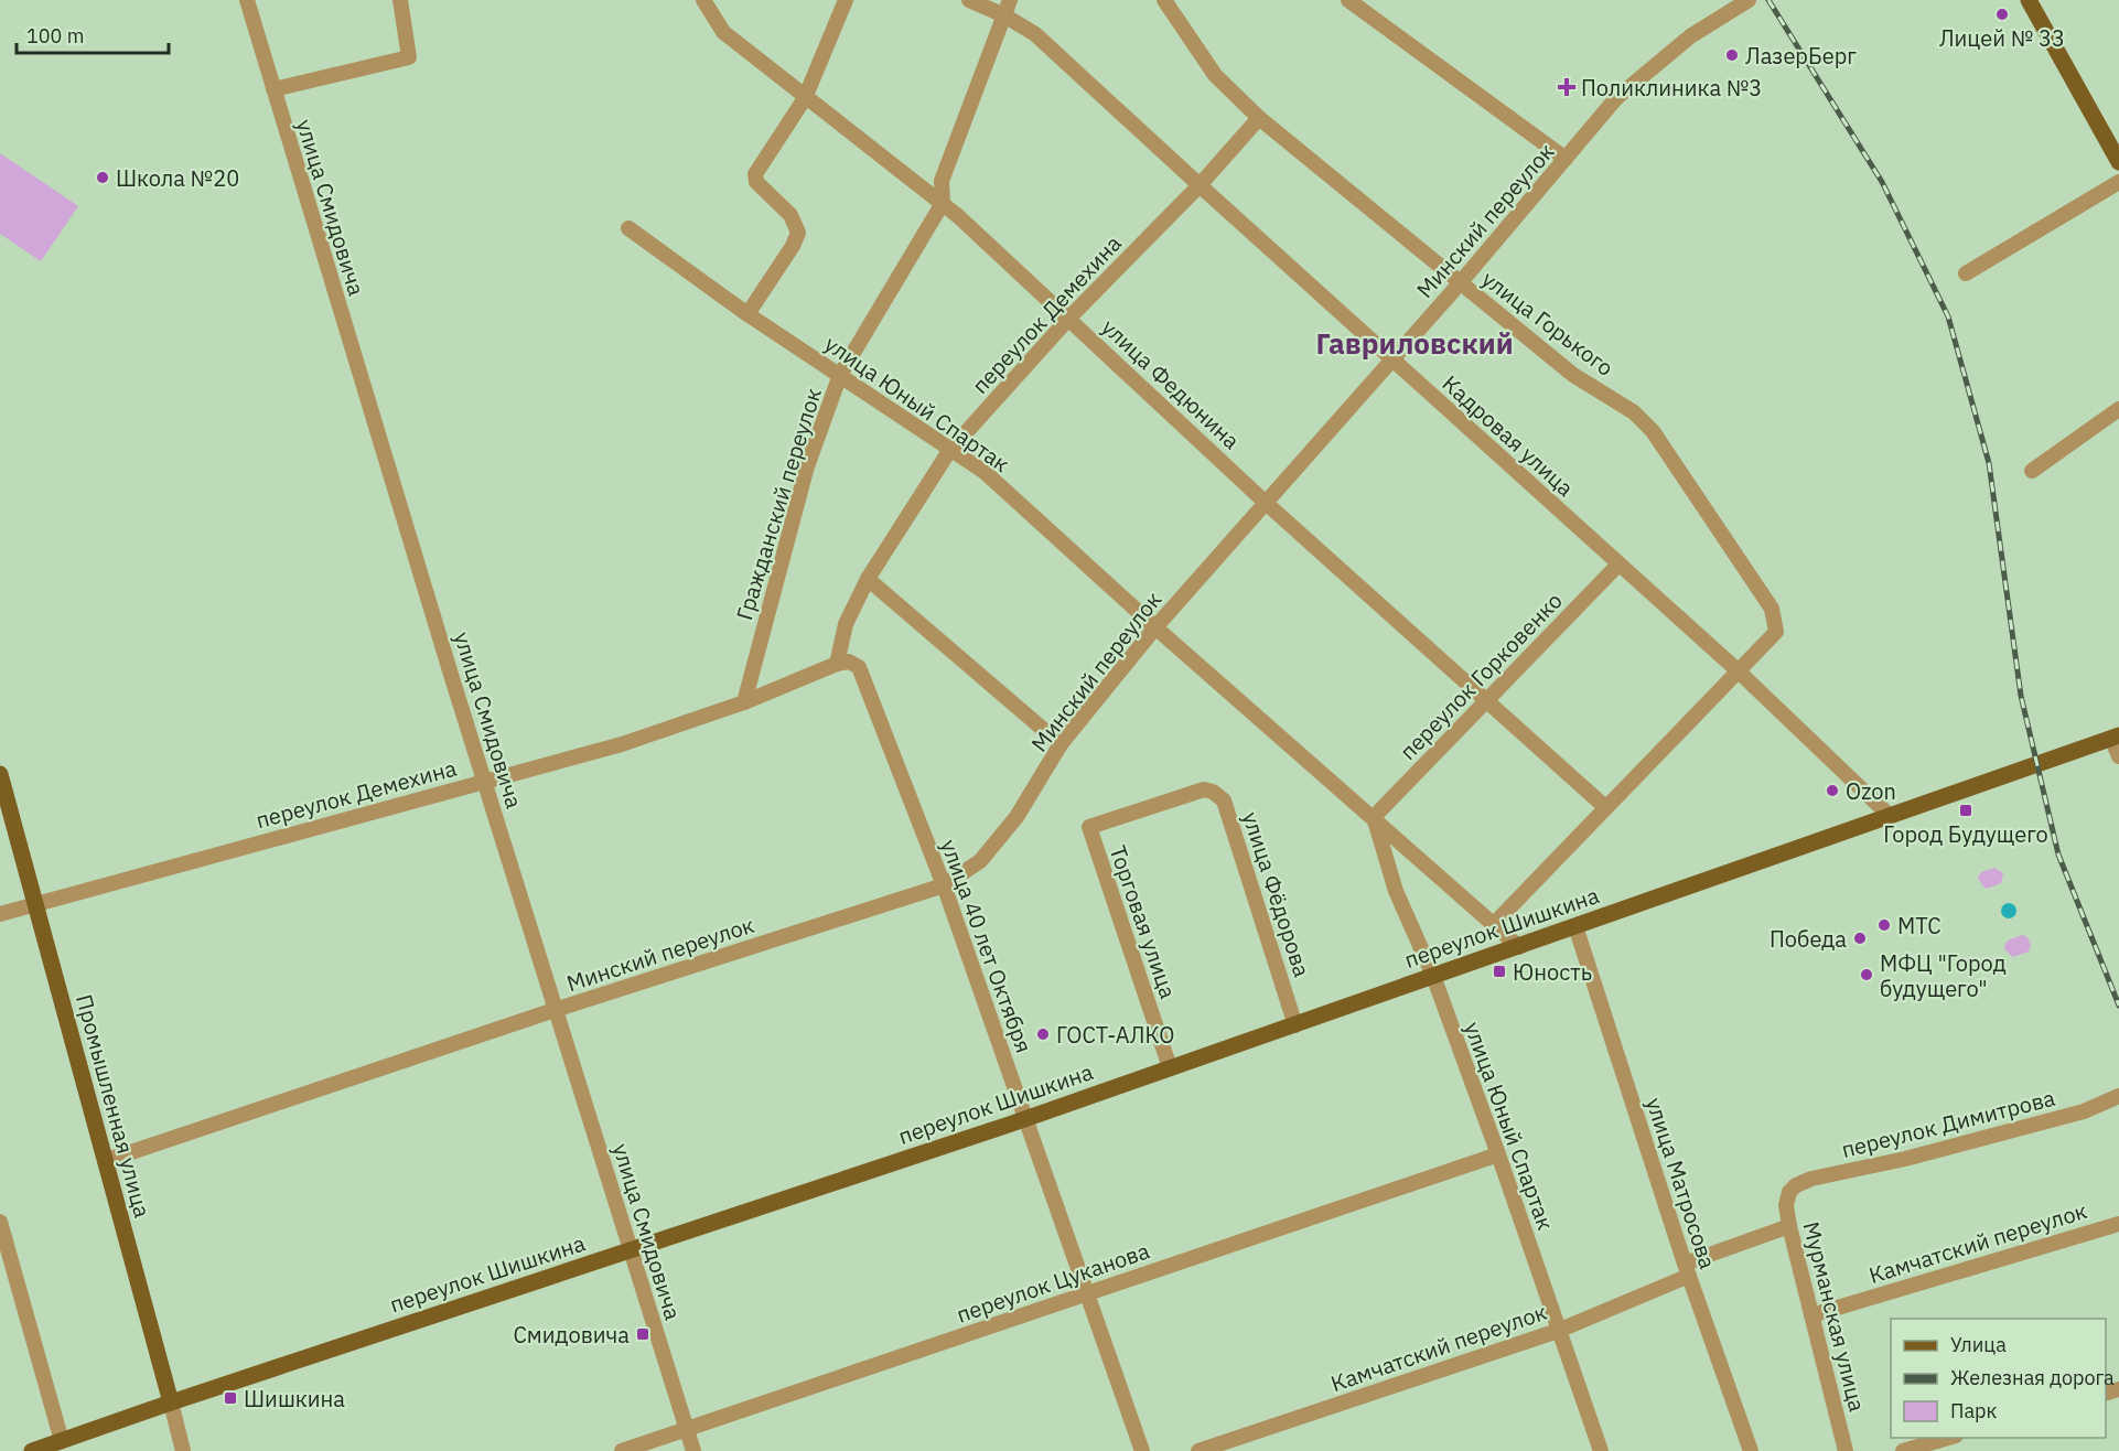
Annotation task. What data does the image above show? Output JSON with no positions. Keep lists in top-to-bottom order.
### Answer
{
  "streets": {
    "main road": ["переулок Шишкина", "Промышленная улица"],
    "street": [
      "улица Смидовича",
      "Минский переулок",
      "переулок Демехина",
      "улица Горького",
      "улица Федюнина",
      "улица Юный Спартак",
      "Кадровая улица",
      "Гражданский переулок",
      "переулок Горковенко",
      "улица Фёдорова",
      "Торговая улица",
      "улица 40 лет Октября",
      "переулок Димитрова",
      "улица Матросова",
      "Камчатский переулок",
      "переулок Цуканова",
      "Мурманская улица"
    ]
  },
  "crossings": [
    ["улица Смидовича", "Минский переулок"],
    ["улица Смидовича", "переулок Демехина"],
    ["улица Смидовича", "переулок Шишкина"],
    ["улица Смидовича", "переулок Цуканова"],
    ["Минский переулок", "улица Горького"],
    ["Минский переулок", "улица Федюнина"],
    ["Минский переулок", "улица Юный Спартак"],
    ["Минский переулок", "Кадровая улица"],
    ["Минский переулок", "улица 40 лет Октября"],
    ["Минский переулок", "Промышленная улица"],
    ["переулок Демехина", "улица Горького"],
    ["переулок Демехина", "улица Федюнина"],
    ["переулок Демехина", "улица Юный Спартак"],
    ["переулок Демехина", "Кадровая улица"],
    ["переулок Демехина", "Гражданский переулок"],
    ["переулок Демехина", "улица 40 лет Октября"],
    ["переулок Демехина", "Промышленная улица"],
    ["улица Горького", "переулок Шишкина"],
    ["улица Федюнина", "Гражданский переулок"],
    ["улица Федюнина", "переулок Горковенко"],
    ["улица Федюнина", "переулок Шишкина"],
    ["улица Юный Спартак", "Гражданский переулок"],
    ["улица Юный Спартак", "переулок Горковенко"],
    ["улица Юный Спартак", "переулок Шишкина"],
    ["улица Юный Спартак", "Камчатский переулок"],
    ["улица Юный Спартак", "переулок Цуканова"],
    ["Кадровая улица", "Гражданский переулок"],
    ["Кадровая улица", "переулок Горковенко"],
    ["Кадровая улица", "переулок Шишкина"],
    ["улица Фёдорова", "Торговая улица"],
    ["улица Фёдорова", "переулок Шишкина"],
    ["Торговая улица", "переулок Шишкина"],
    ["переулок Шишкина", "улица 40 лет Октября"],
    ["переулок Шишкина", "Промышленная улица"],
    ["переулок Шишкина", "улица Матросова"],
    ["улица 40 лет Октября", "переулок Цуканова"],
    ["переулок Димитрова", "Мурманская улица"],
    ["улица Матросова", "Камчатский переулок"],
    ["Камчатский переулок", "Мурманская улица"]
  ],
  "districts": ["Гавриловский"],
  "places": {
    "other": [
      "Лицей № 33",
      "ЛазерБерг",
      "Школа №20",
      "Ozon",
      "МТС",
      "Победа",
      "МФЦ \"Город будущего\"",
      "ГОСТ-АЛКО"
    ],
    "health": ["Поликлиника №3"],
    "transit": [
      "Город Будущего",
      "Юность",
      "Смидовича",
      "Шишкина"
    ]
  },
  "legend": ["Улица", "Железная дорога", "Парк"],
  "scale_bar": "100 m"
}
